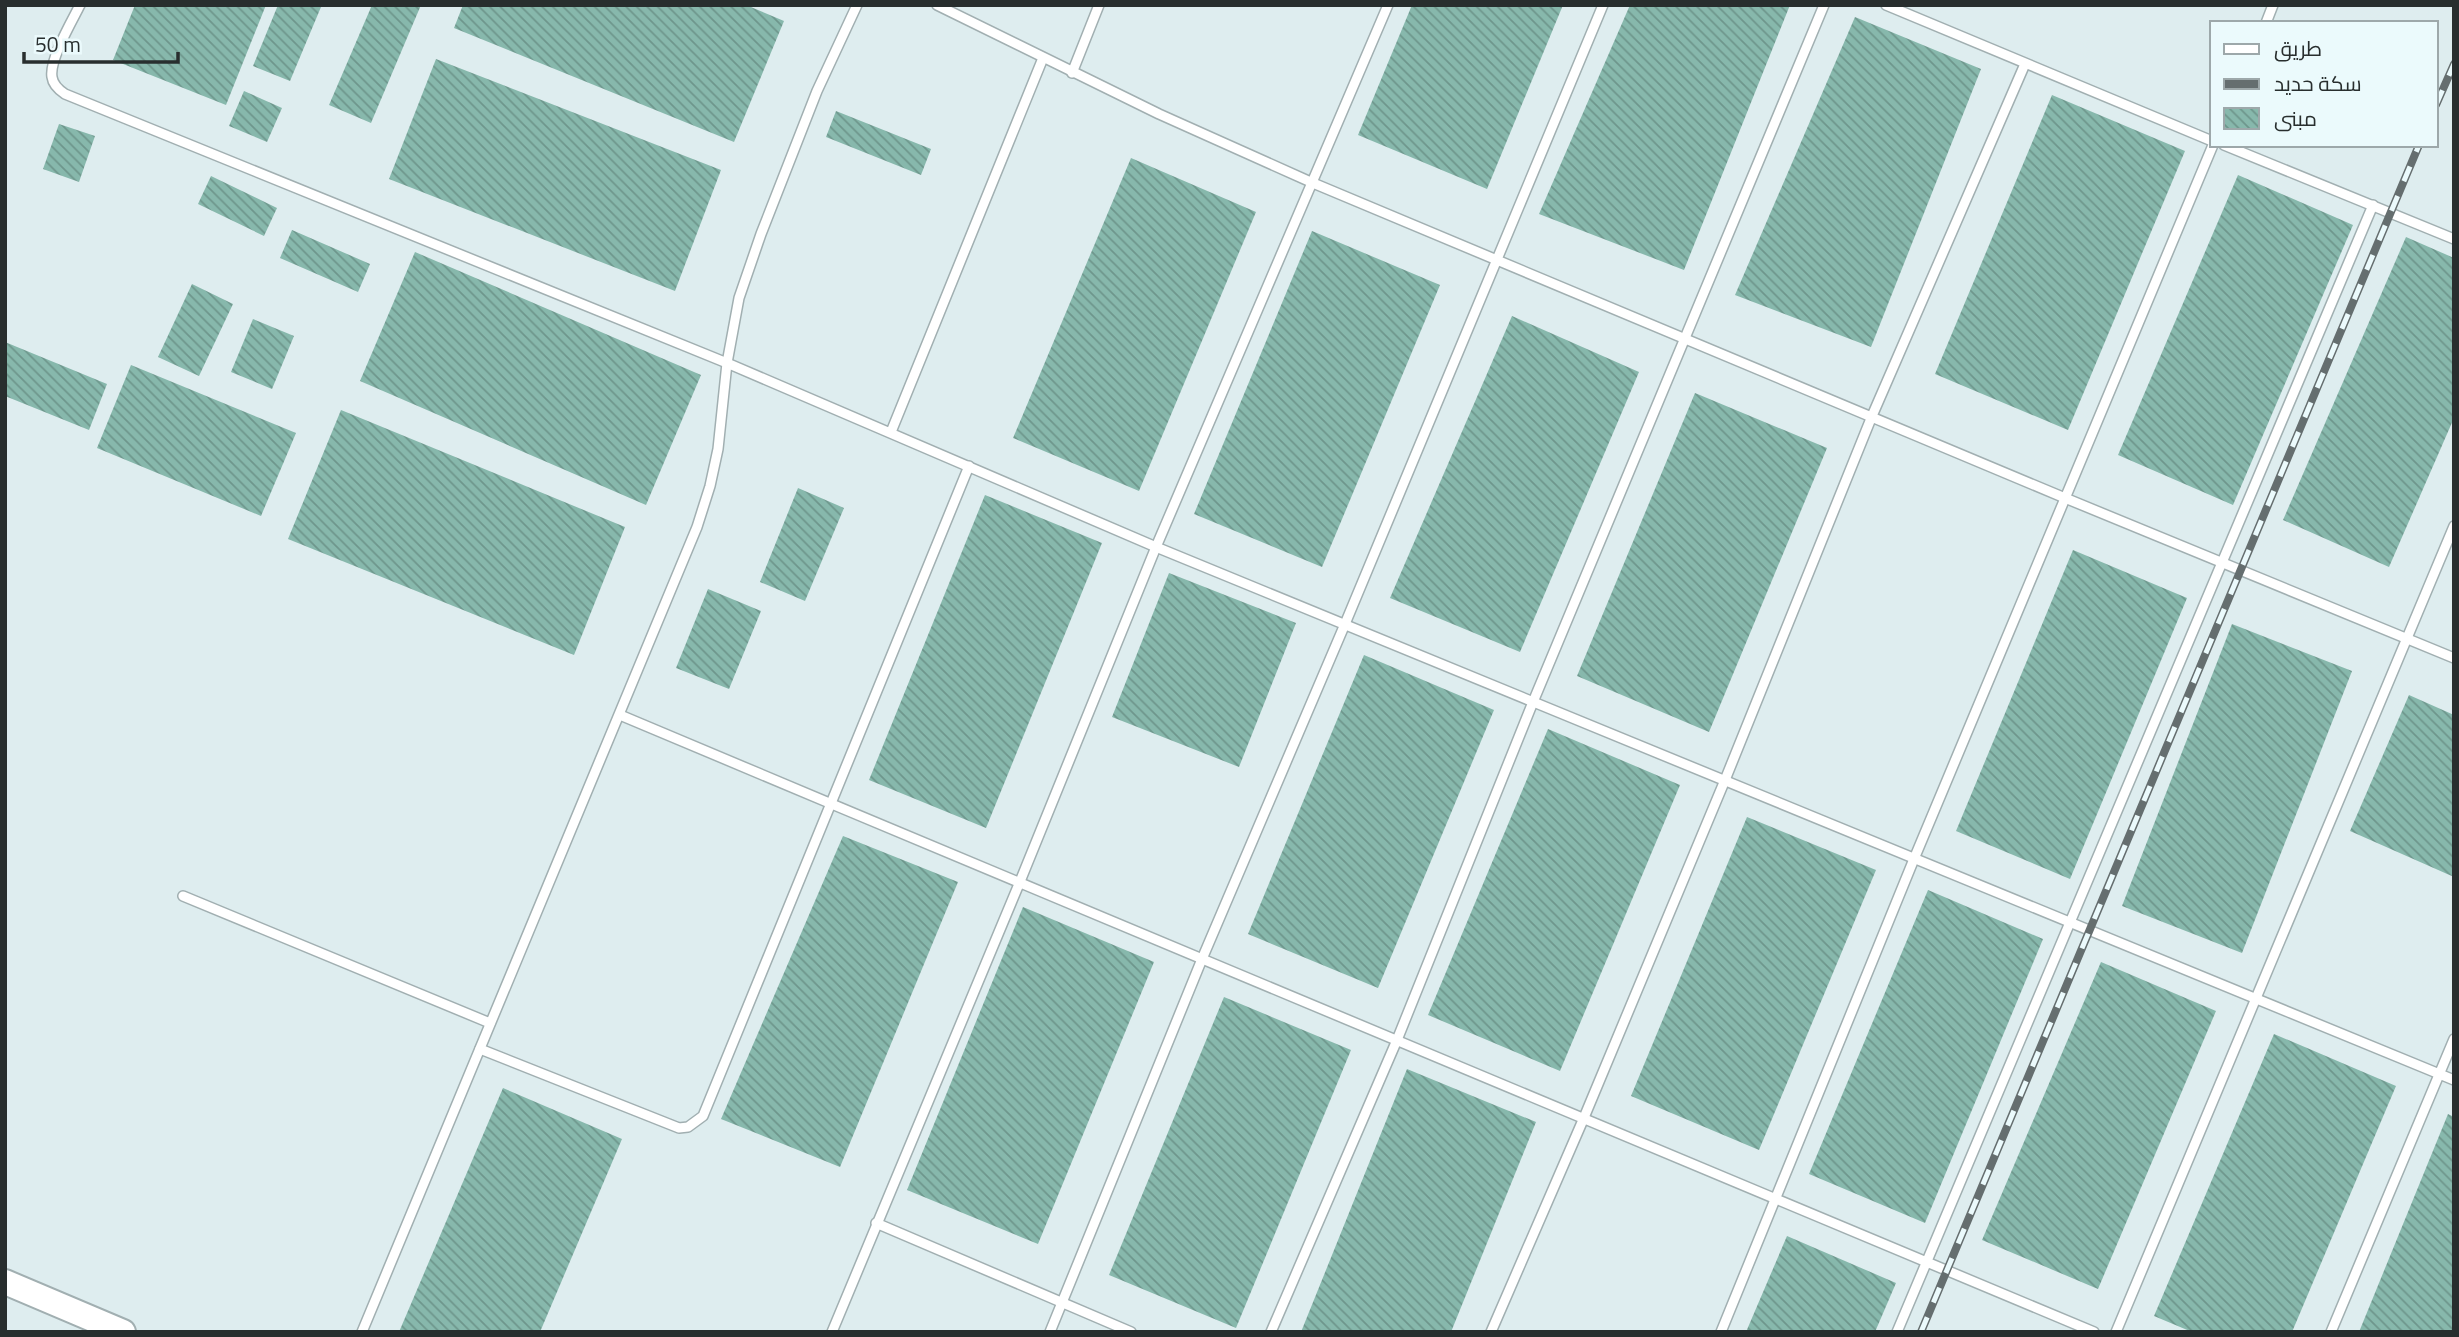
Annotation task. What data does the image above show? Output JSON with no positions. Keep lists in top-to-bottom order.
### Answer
{
  "legend": ["طريق", "سكة حديد", "مبنى"],
  "scale_bar": "50 m"
}
